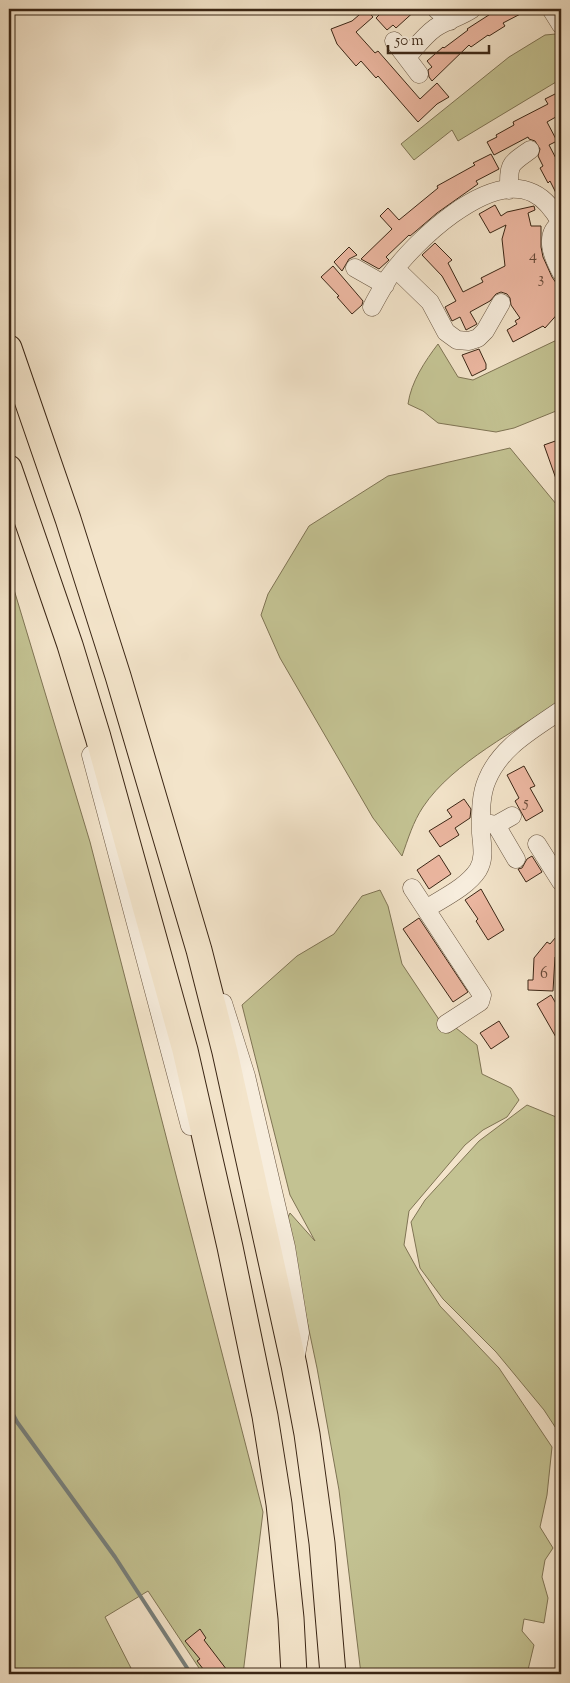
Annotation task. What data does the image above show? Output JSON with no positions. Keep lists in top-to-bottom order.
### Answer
{
  "house_numbers": [
    "4",
    "3",
    "5",
    "6"
  ],
  "scale_bar": "50 m"
}
